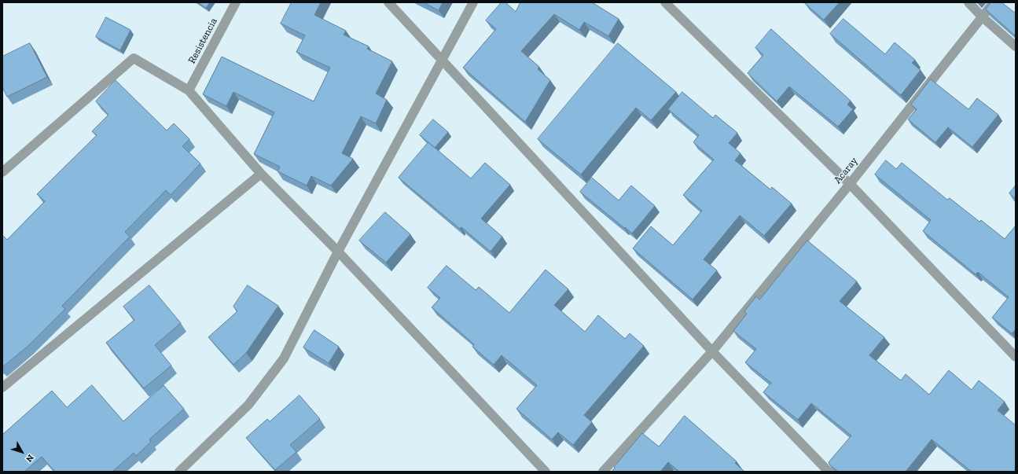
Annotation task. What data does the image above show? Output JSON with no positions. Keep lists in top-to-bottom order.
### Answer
{
  "streets": {
    "street": ["Resistencia", "Acaray"]
  },
  "north": "bottom right"
}
